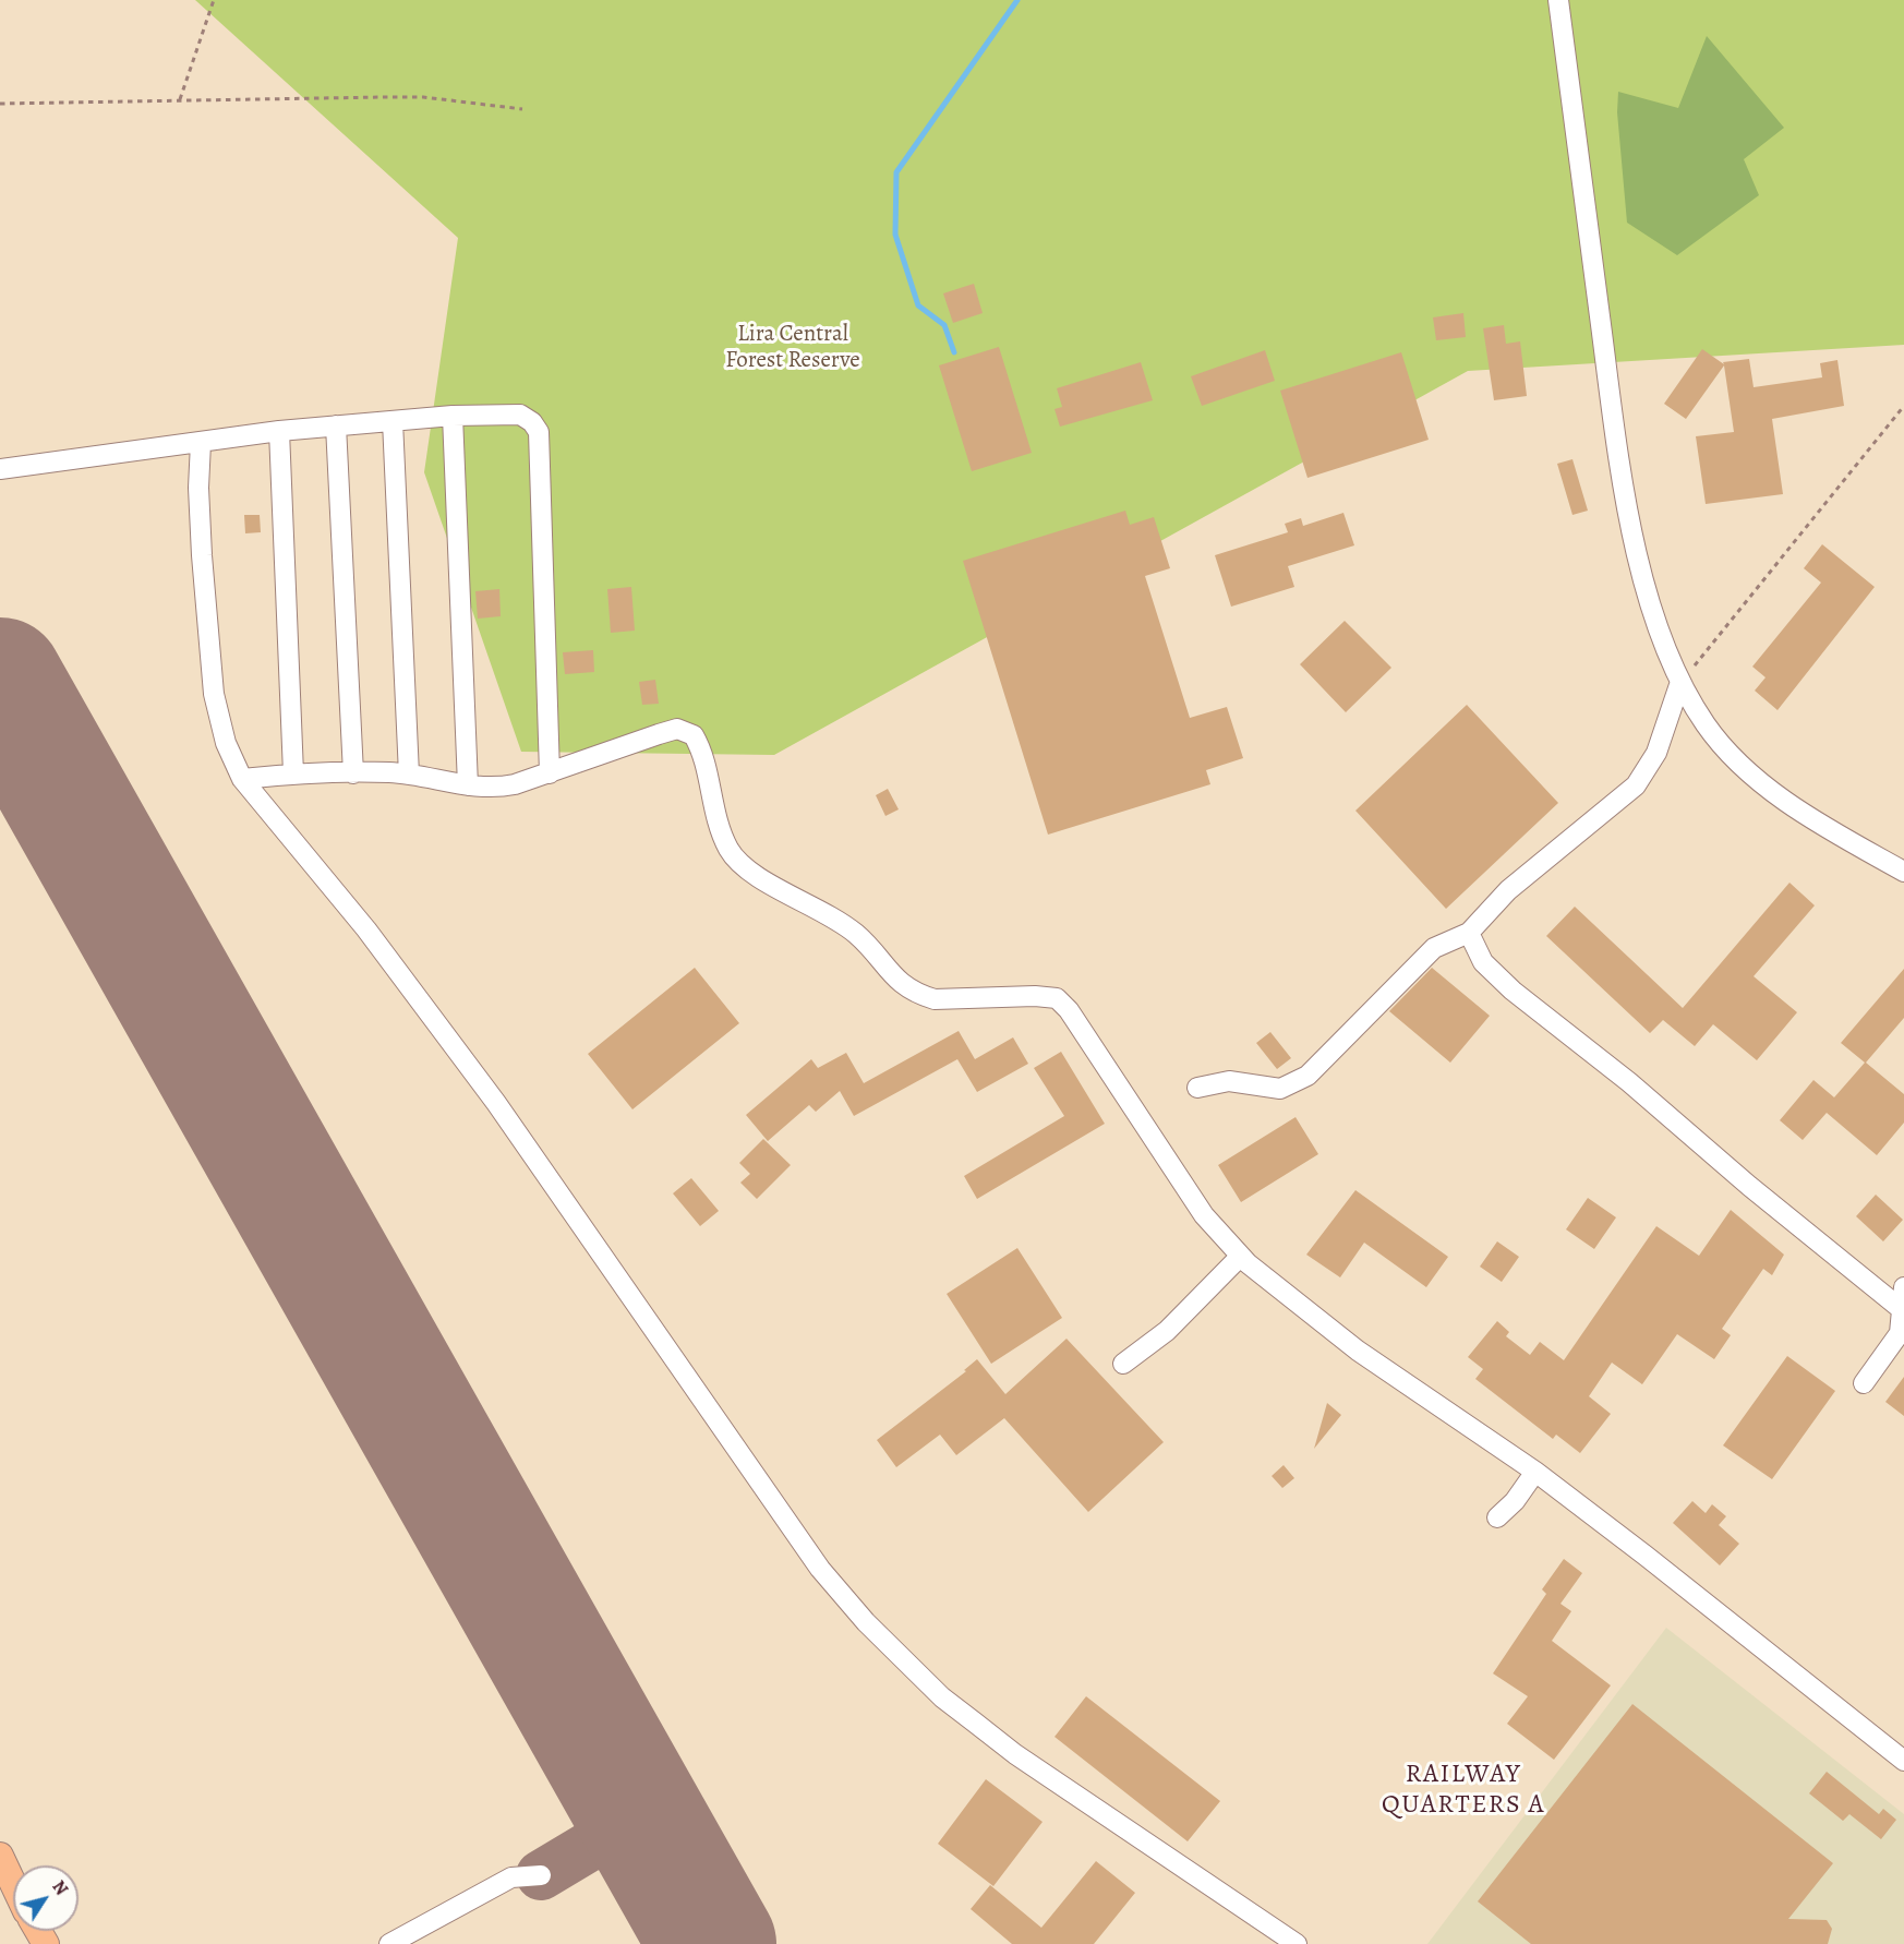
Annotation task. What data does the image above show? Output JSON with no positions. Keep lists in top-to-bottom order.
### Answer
{
  "districts": ["RAILWAY QUARTERS A"],
  "parks": ["Lira Central Forest Reserve"],
  "north": "top right"
}
